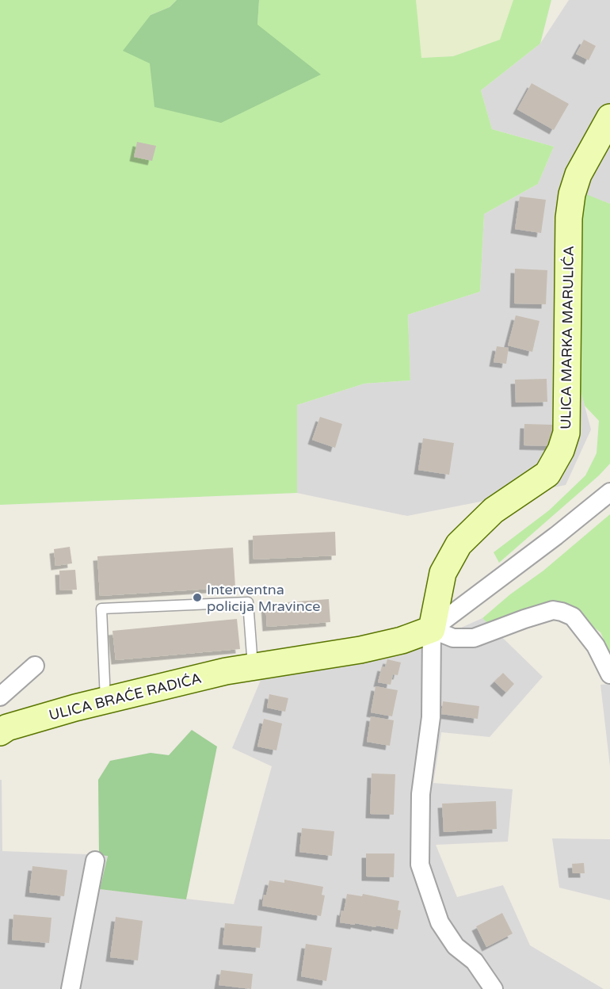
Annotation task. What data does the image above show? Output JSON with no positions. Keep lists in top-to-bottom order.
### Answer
{
  "streets": {
    "main road": ["ULICA MARKA MARULIĆA", "ULICA BRAĆE RADIĆA"]
  },
  "places": ["Interventna policija Mravince"]
}
